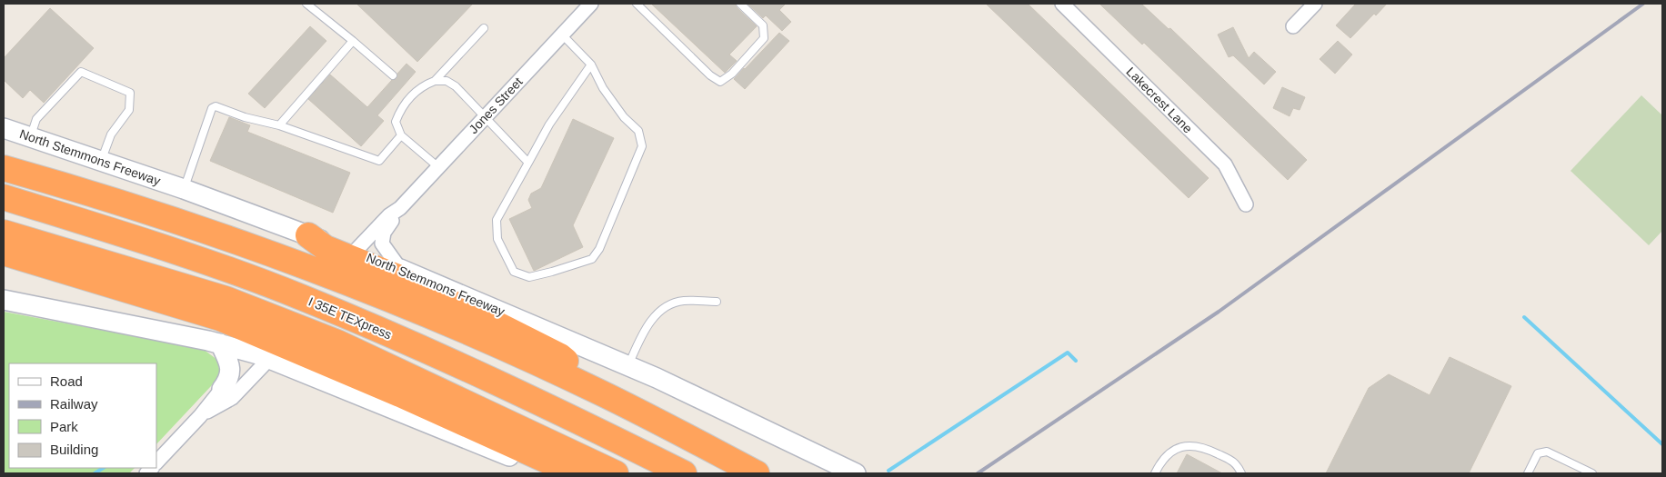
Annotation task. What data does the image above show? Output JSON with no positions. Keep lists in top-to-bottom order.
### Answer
{
  "streets": {
    "highway": ["I 35E TEXpress"],
    "main road": ["North Stemmons Freeway"],
    "street": ["Lakecrest Lane", "Jones Street"]
  },
  "crossings": [
    ["Jones Street", "North Stemmons Freeway"]
  ],
  "legend": [
    "Road",
    "Railway",
    "Park",
    "Building"
  ]
}
